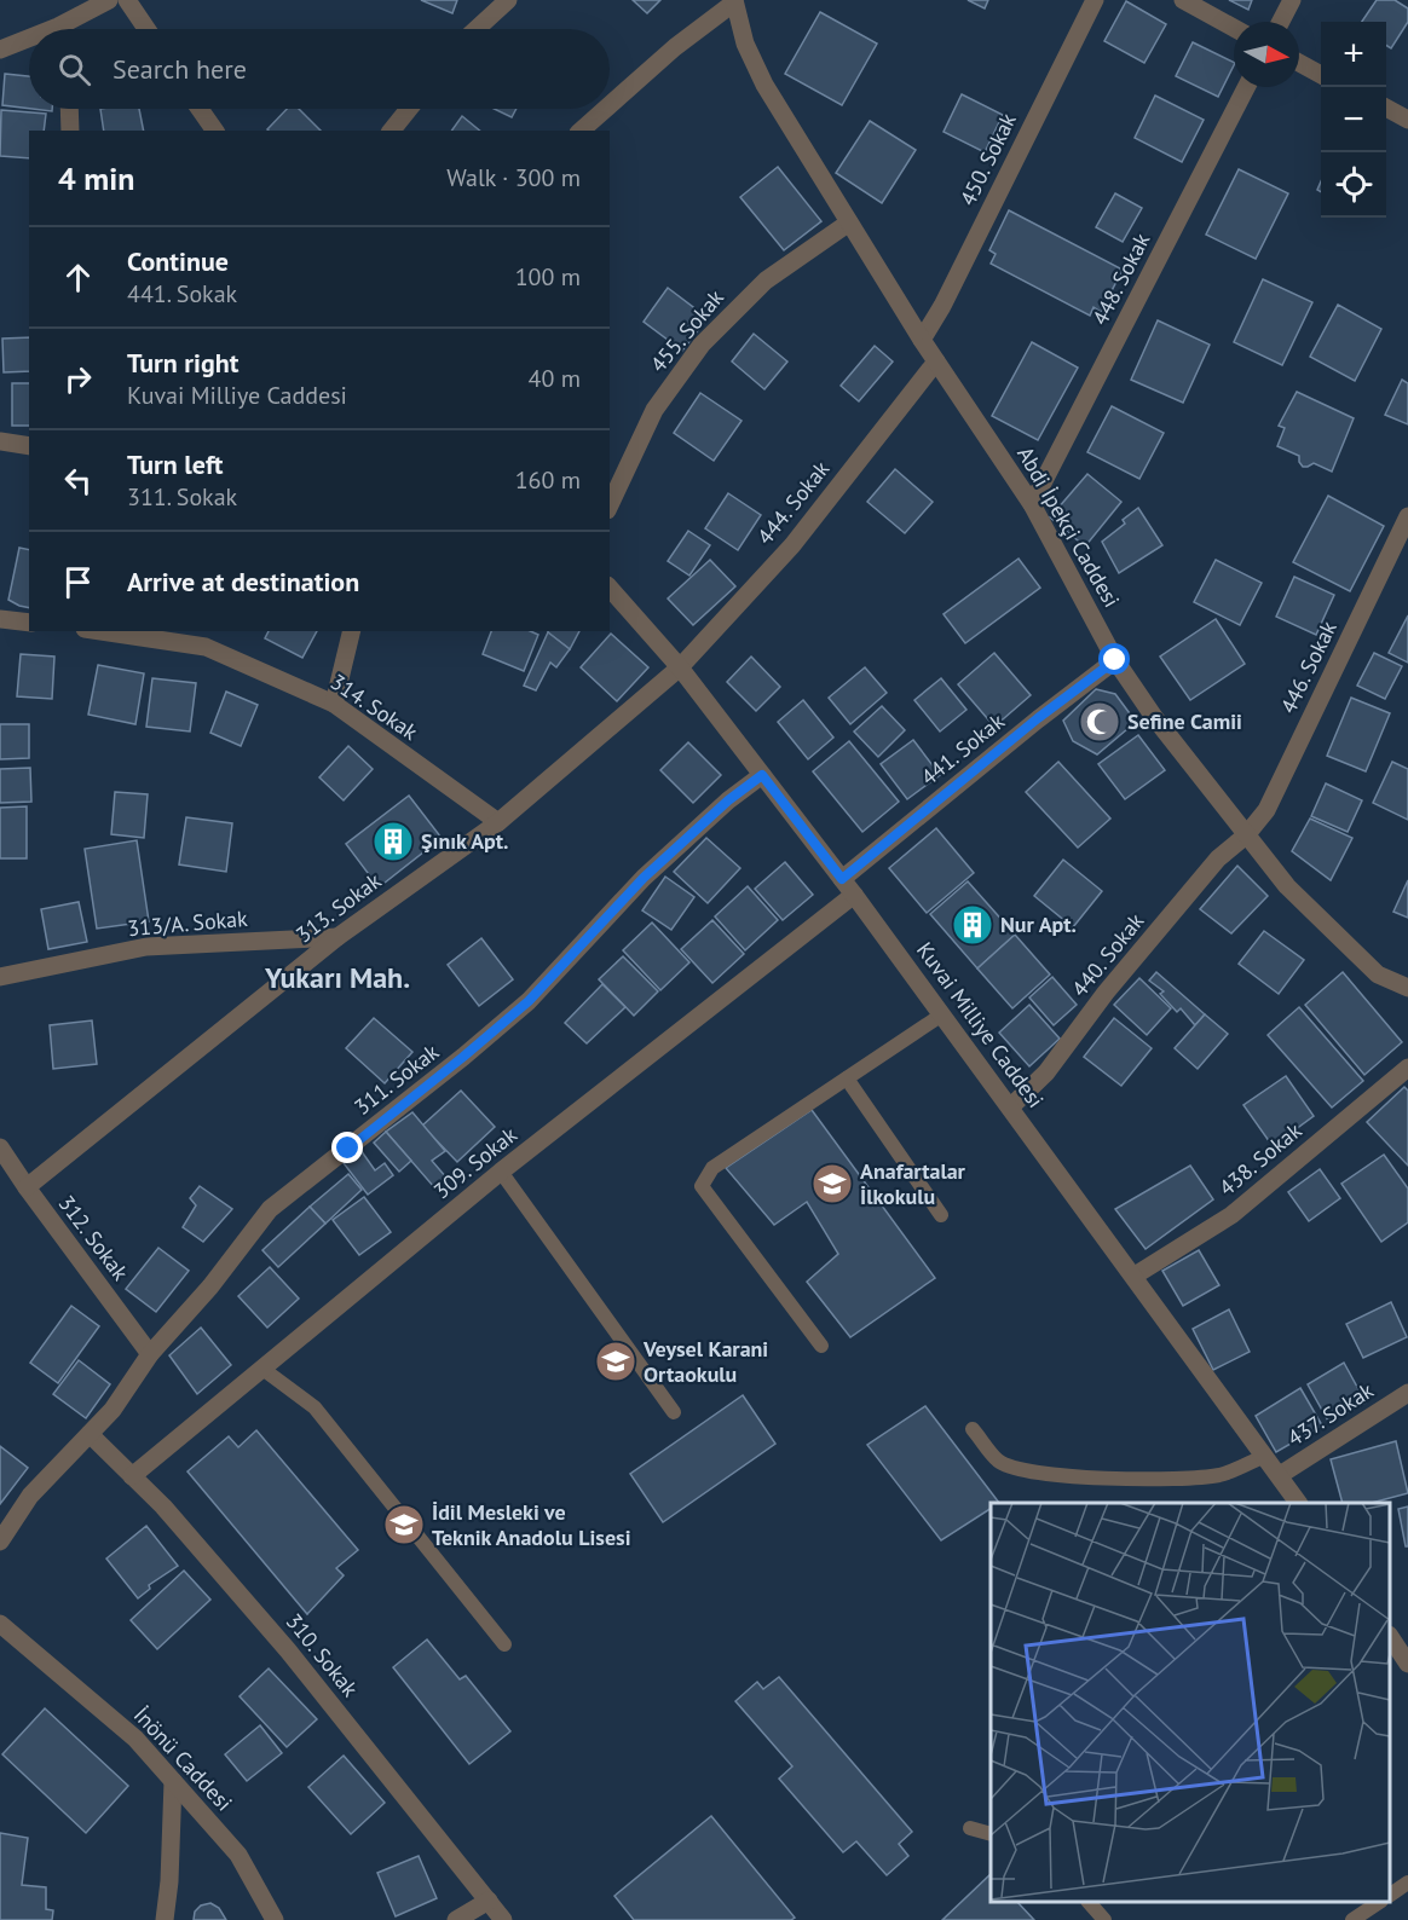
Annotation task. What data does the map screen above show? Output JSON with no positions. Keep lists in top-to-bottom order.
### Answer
{
  "streets": {
    "street": [
      "450. Sokak",
      "448. Sokak",
      "455. Sokak",
      "444. Sokak",
      "Abdi İpekçi Caddesi",
      "446. Sokak",
      "314. Sokak",
      "441. Sokak",
      "313. Sokak",
      "313/A. Sokak",
      "440. Sokak",
      "Kuvai Milliye Caddesi",
      "311. Sokak",
      "438. Sokak",
      "309. Sokak",
      "312. Sokak",
      "437. Sokak",
      "310. Sokak",
      "İnönü Caddesi"
    ]
  },
  "crossings": [
    ["450. Sokak", "Abdi İpekçi Caddesi"],
    ["448. Sokak", "Abdi İpekçi Caddesi"],
    ["455. Sokak", "Abdi İpekçi Caddesi"],
    ["444. Sokak", "Abdi İpekçi Caddesi"],
    ["444. Sokak", "313. Sokak"],
    ["444. Sokak", "Kuvai Milliye Caddesi"],
    ["Abdi İpekçi Caddesi", "446. Sokak"],
    ["Abdi İpekçi Caddesi", "441. Sokak"],
    ["Abdi İpekçi Caddesi", "440. Sokak"],
    ["446. Sokak", "440. Sokak"],
    ["314. Sokak", "313. Sokak"],
    ["441. Sokak", "Kuvai Milliye Caddesi"],
    ["313. Sokak", "313/A. Sokak"],
    ["313. Sokak", "Kuvai Milliye Caddesi"],
    ["313. Sokak", "312. Sokak"],
    ["440. Sokak", "Kuvai Milliye Caddesi"],
    ["Kuvai Milliye Caddesi", "311. Sokak"],
    ["Kuvai Milliye Caddesi", "438. Sokak"],
    ["Kuvai Milliye Caddesi", "309. Sokak"],
    ["Kuvai Milliye Caddesi", "437. Sokak"],
    ["311. Sokak", "312. Sokak"],
    ["311. Sokak", "310. Sokak"],
    ["309. Sokak", "310. Sokak"]
  ],
  "districts": ["Yukarı Mah."],
  "places": {
    "mosque": ["Sefine Camii"],
    "building": ["Şınık Apt.", "Nur Apt."],
    "school or university": ["Anafartalar İlkokulu", "Veysel Karani Ortaokulu", "İdil Mesleki ve Teknik Anadolu Lisesi"]
  },
  "north": "right",
  "page": {
    "map_buttons": ["+", "−"],
    "search": "Search here",
    "heading": ["4 min", "Walk · 300 m"],
    "list": [
      ["Continue", "441. Sokak", "100 m"],
      ["Turn right", "Kuvai Milliye Caddesi", "40 m"],
      ["Turn left", "311. Sokak", "160 m"],
      "Arrive at destination"
    ]
  }
}
